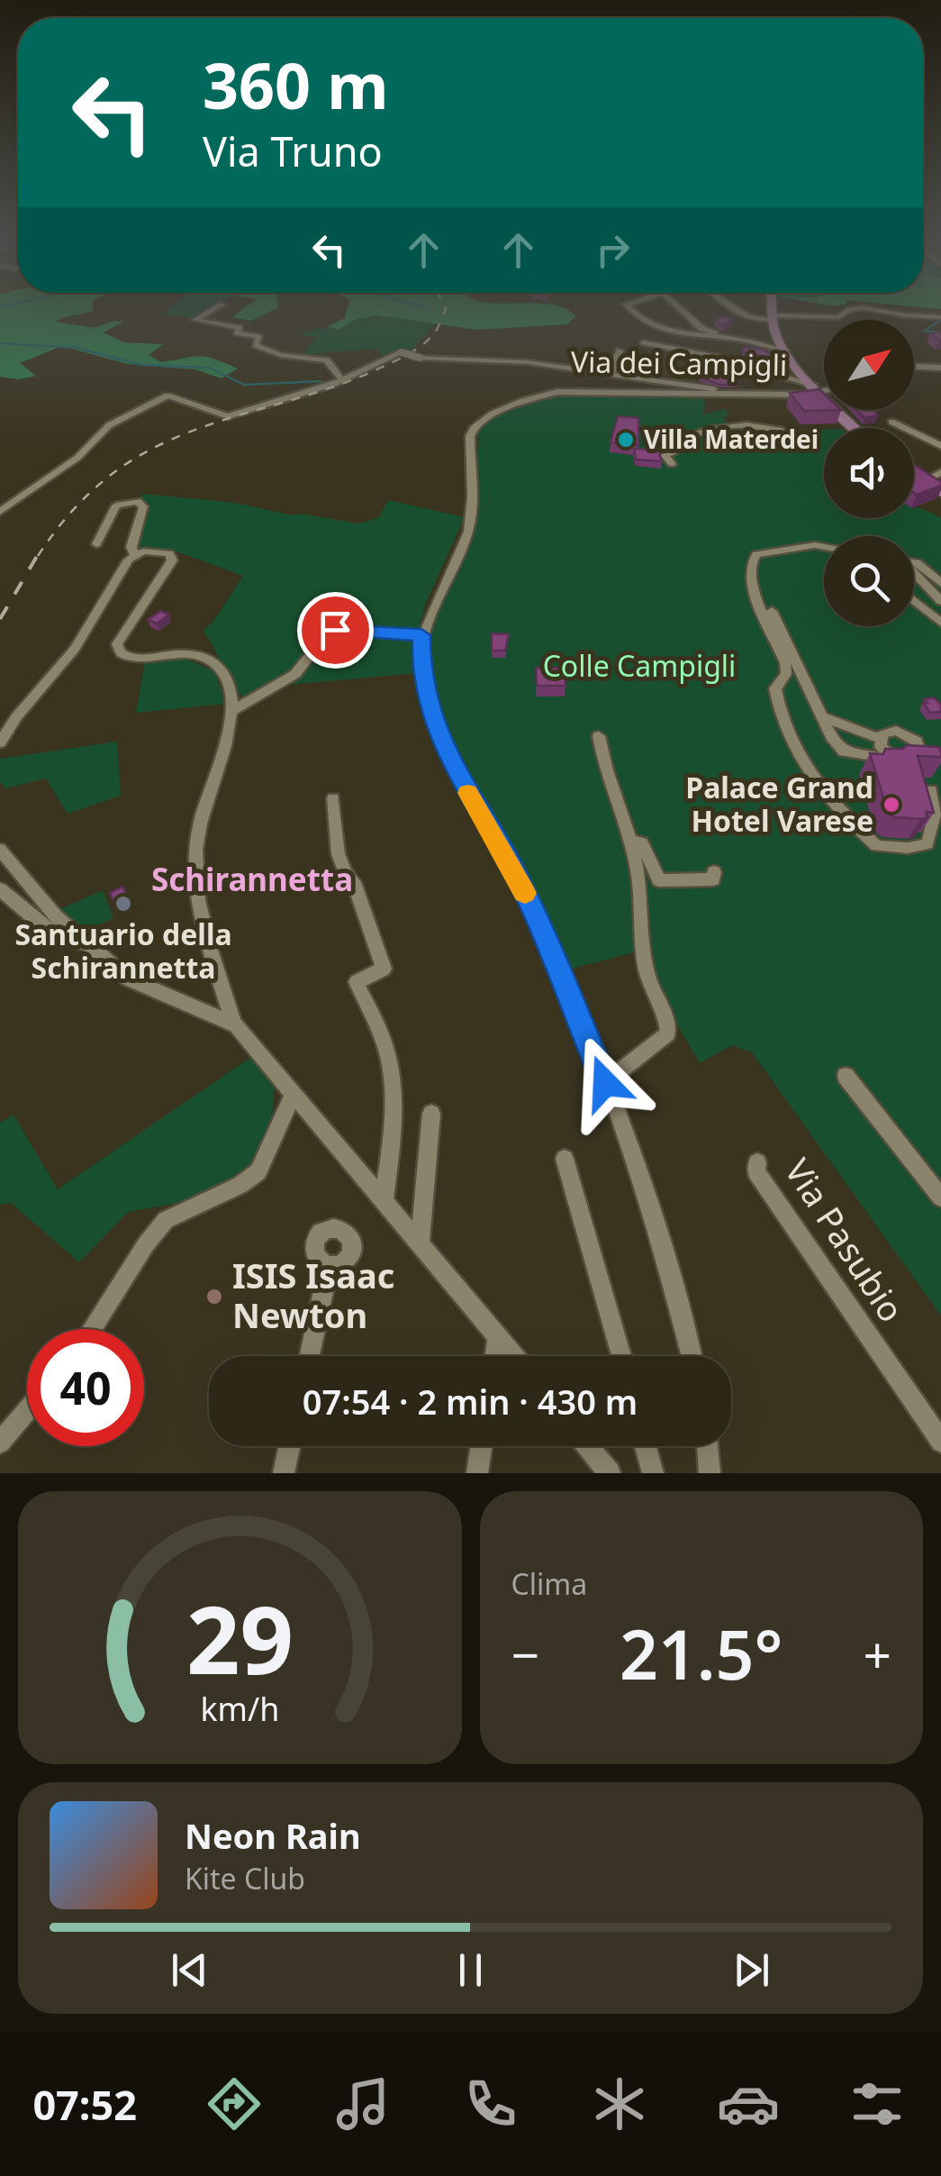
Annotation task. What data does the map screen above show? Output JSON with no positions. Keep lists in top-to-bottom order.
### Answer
{
  "streets": {
    "street": ["Via dei Campigli", "Via Pasubio"]
  },
  "districts": ["Schirannetta"],
  "parks": ["Colle Campigli"],
  "places": [
    "Villa Materdei",
    "Palace Grand Hotel Varese",
    "Santuario della Schirannetta",
    "ISIS Isaac Newton"
  ],
  "north": "top right",
  "page": {
    "turn": ["360 m", "Via Truno"],
    "limit": "40",
    "trip": "07:54 · 2 min · 430 m",
    "tile": "Clima",
    "heat": ["−", "21.5°", "+"],
    "song": ["Neon Rain", "Kite Club"],
    "tabs": "07:52",
    "gauge": ["29", "km/h"]
  }
}
